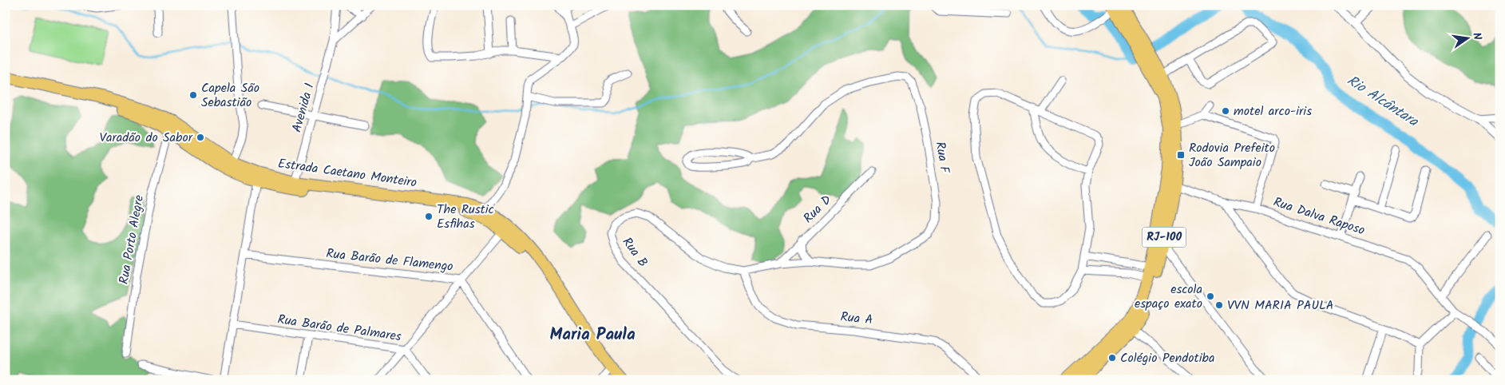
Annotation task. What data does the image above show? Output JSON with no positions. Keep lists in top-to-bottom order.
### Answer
{
  "streets": {
    "main road": ["Estrada Caetano Monteiro", "RJ-100"],
    "street": [
      "Avenida 1",
      "Rua F",
      "Rua D",
      "Rua Dalva Raposo",
      "Rua Porto Alegre",
      "Rua B",
      "Rua Barão de Flamengo",
      "Rua A",
      "Rua Barão de Palmares"
    ]
  },
  "crossings": [
    ["Avenida 1", "Estrada Caetano Monteiro"],
    ["Rua F", "Rua D"],
    ["Rua F", "Rua B"],
    ["Rua F", "Rua A"],
    ["Estrada Caetano Monteiro", "Rua Porto Alegre"],
    ["Rua Dalva Raposo", "RJ-100"],
    ["Rua B", "Rua A"]
  ],
  "districts": ["Maria Paula"],
  "water": ["Rio Alcântara"],
  "places": {
    "other": [
      "Capela São Sebastião",
      "motel arco-iris",
      "Varadão do Sabor",
      "The Rustic Esfihas",
      "escola espaço exato",
      "VVN MARIA PAULA",
      "Colégio Pendotiba"
    ],
    "transit": ["Rodovia Prefeito João Sampaio"]
  },
  "north": "right"
}
